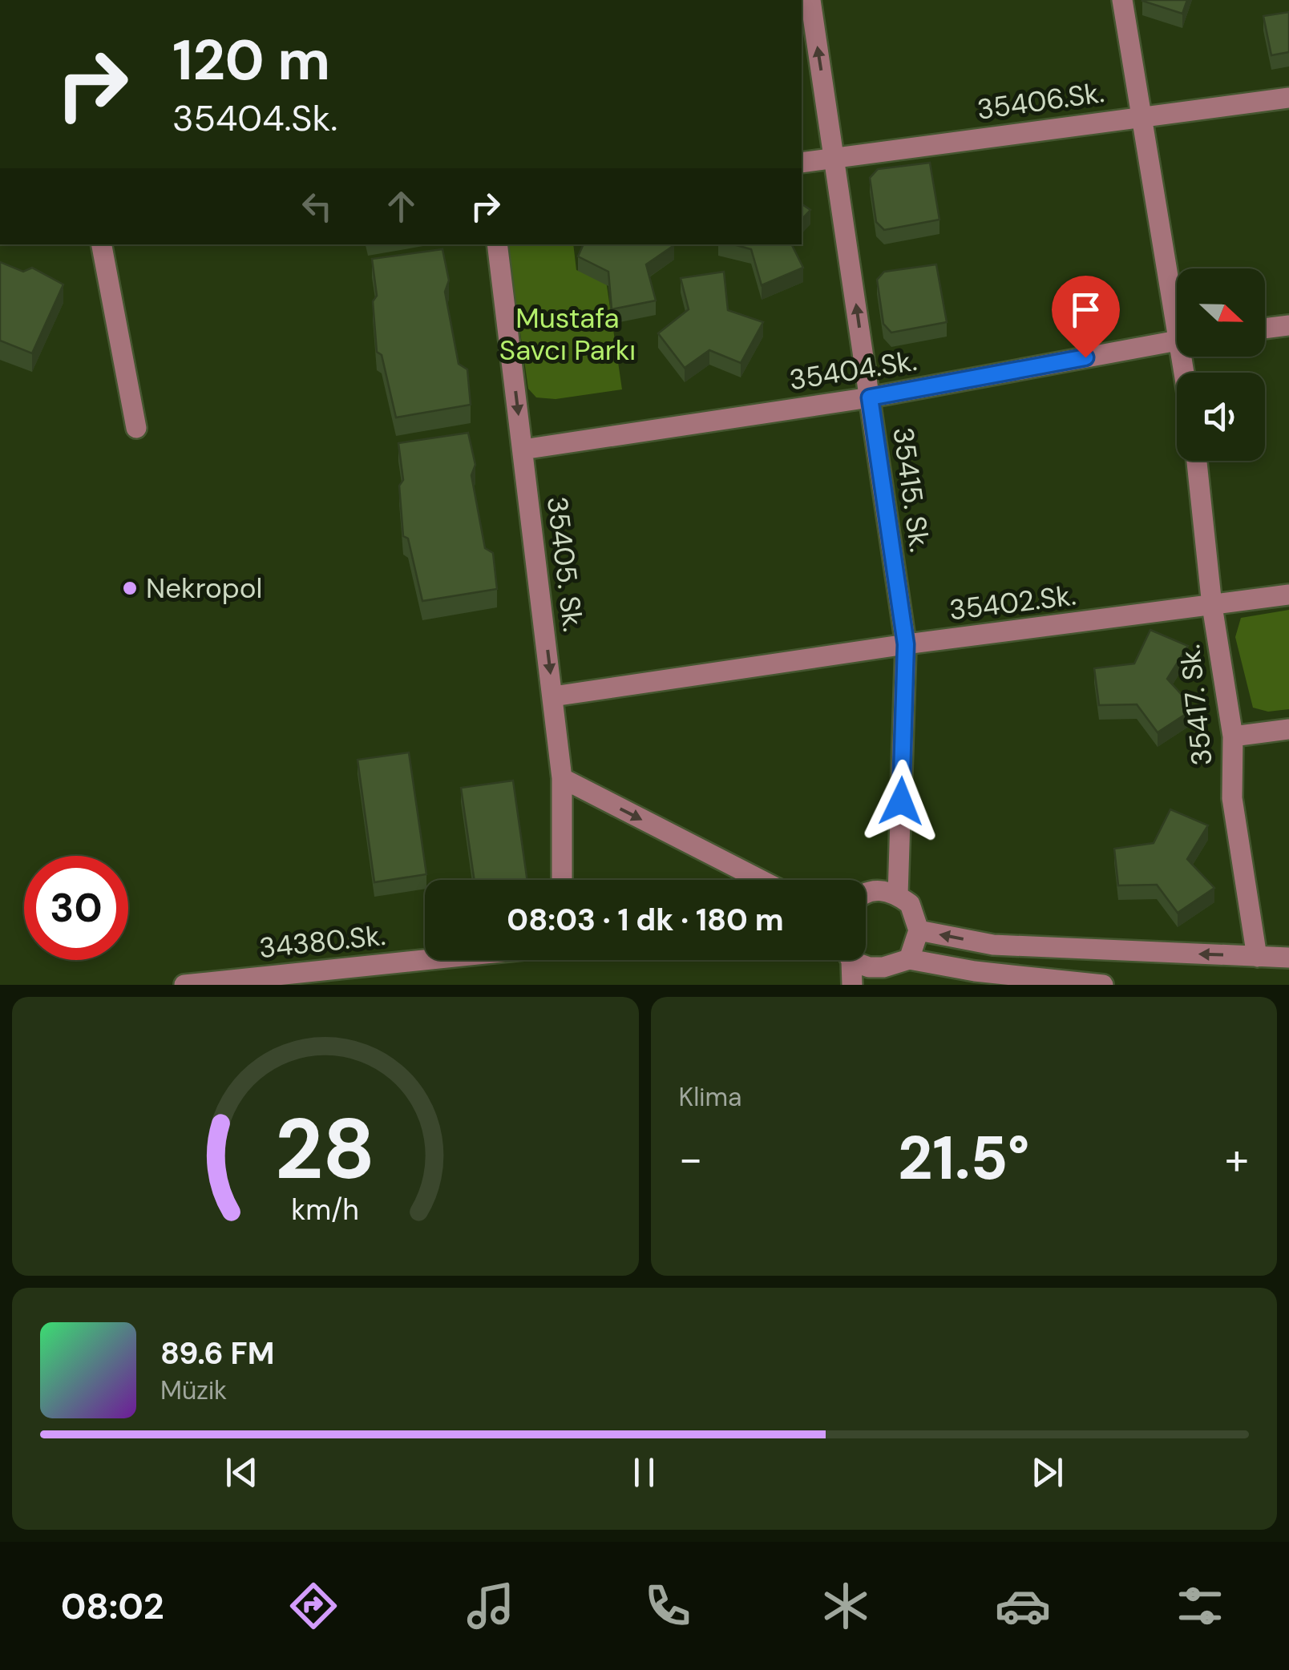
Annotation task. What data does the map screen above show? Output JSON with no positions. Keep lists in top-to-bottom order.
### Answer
{
  "streets": {
    "street": [
      "35406.Sk.",
      "35404.Sk.",
      "35415. Sk.",
      "35405. Sk.",
      "35402.Sk.",
      "35417. Sk.",
      "34380.Sk."
    ]
  },
  "crossings": [
    ["35406.Sk.", "35415. Sk."],
    ["35404.Sk.", "35415. Sk."],
    ["35404.Sk.", "35405. Sk."],
    ["35415. Sk.", "35402.Sk."],
    ["35405. Sk.", "35402.Sk."],
    ["35402.Sk.", "35417. Sk."]
  ],
  "one_way": ["35415. Sk.", "35405. Sk."],
  "parks": ["Mustafa Savcı Parkı"],
  "places": ["Nekropol"],
  "north": "right",
  "page": {
    "turn": ["120 m", "35404.Sk."],
    "limit": "30",
    "trip": "08:03 · 1 dk · 180 m",
    "tile": "Klima",
    "heat": ["−", "21.5°", "+"],
    "song": ["89.6 FM", "Müzik"],
    "tabs": "08:02",
    "gauge": ["28", "km/h"]
  }
}
